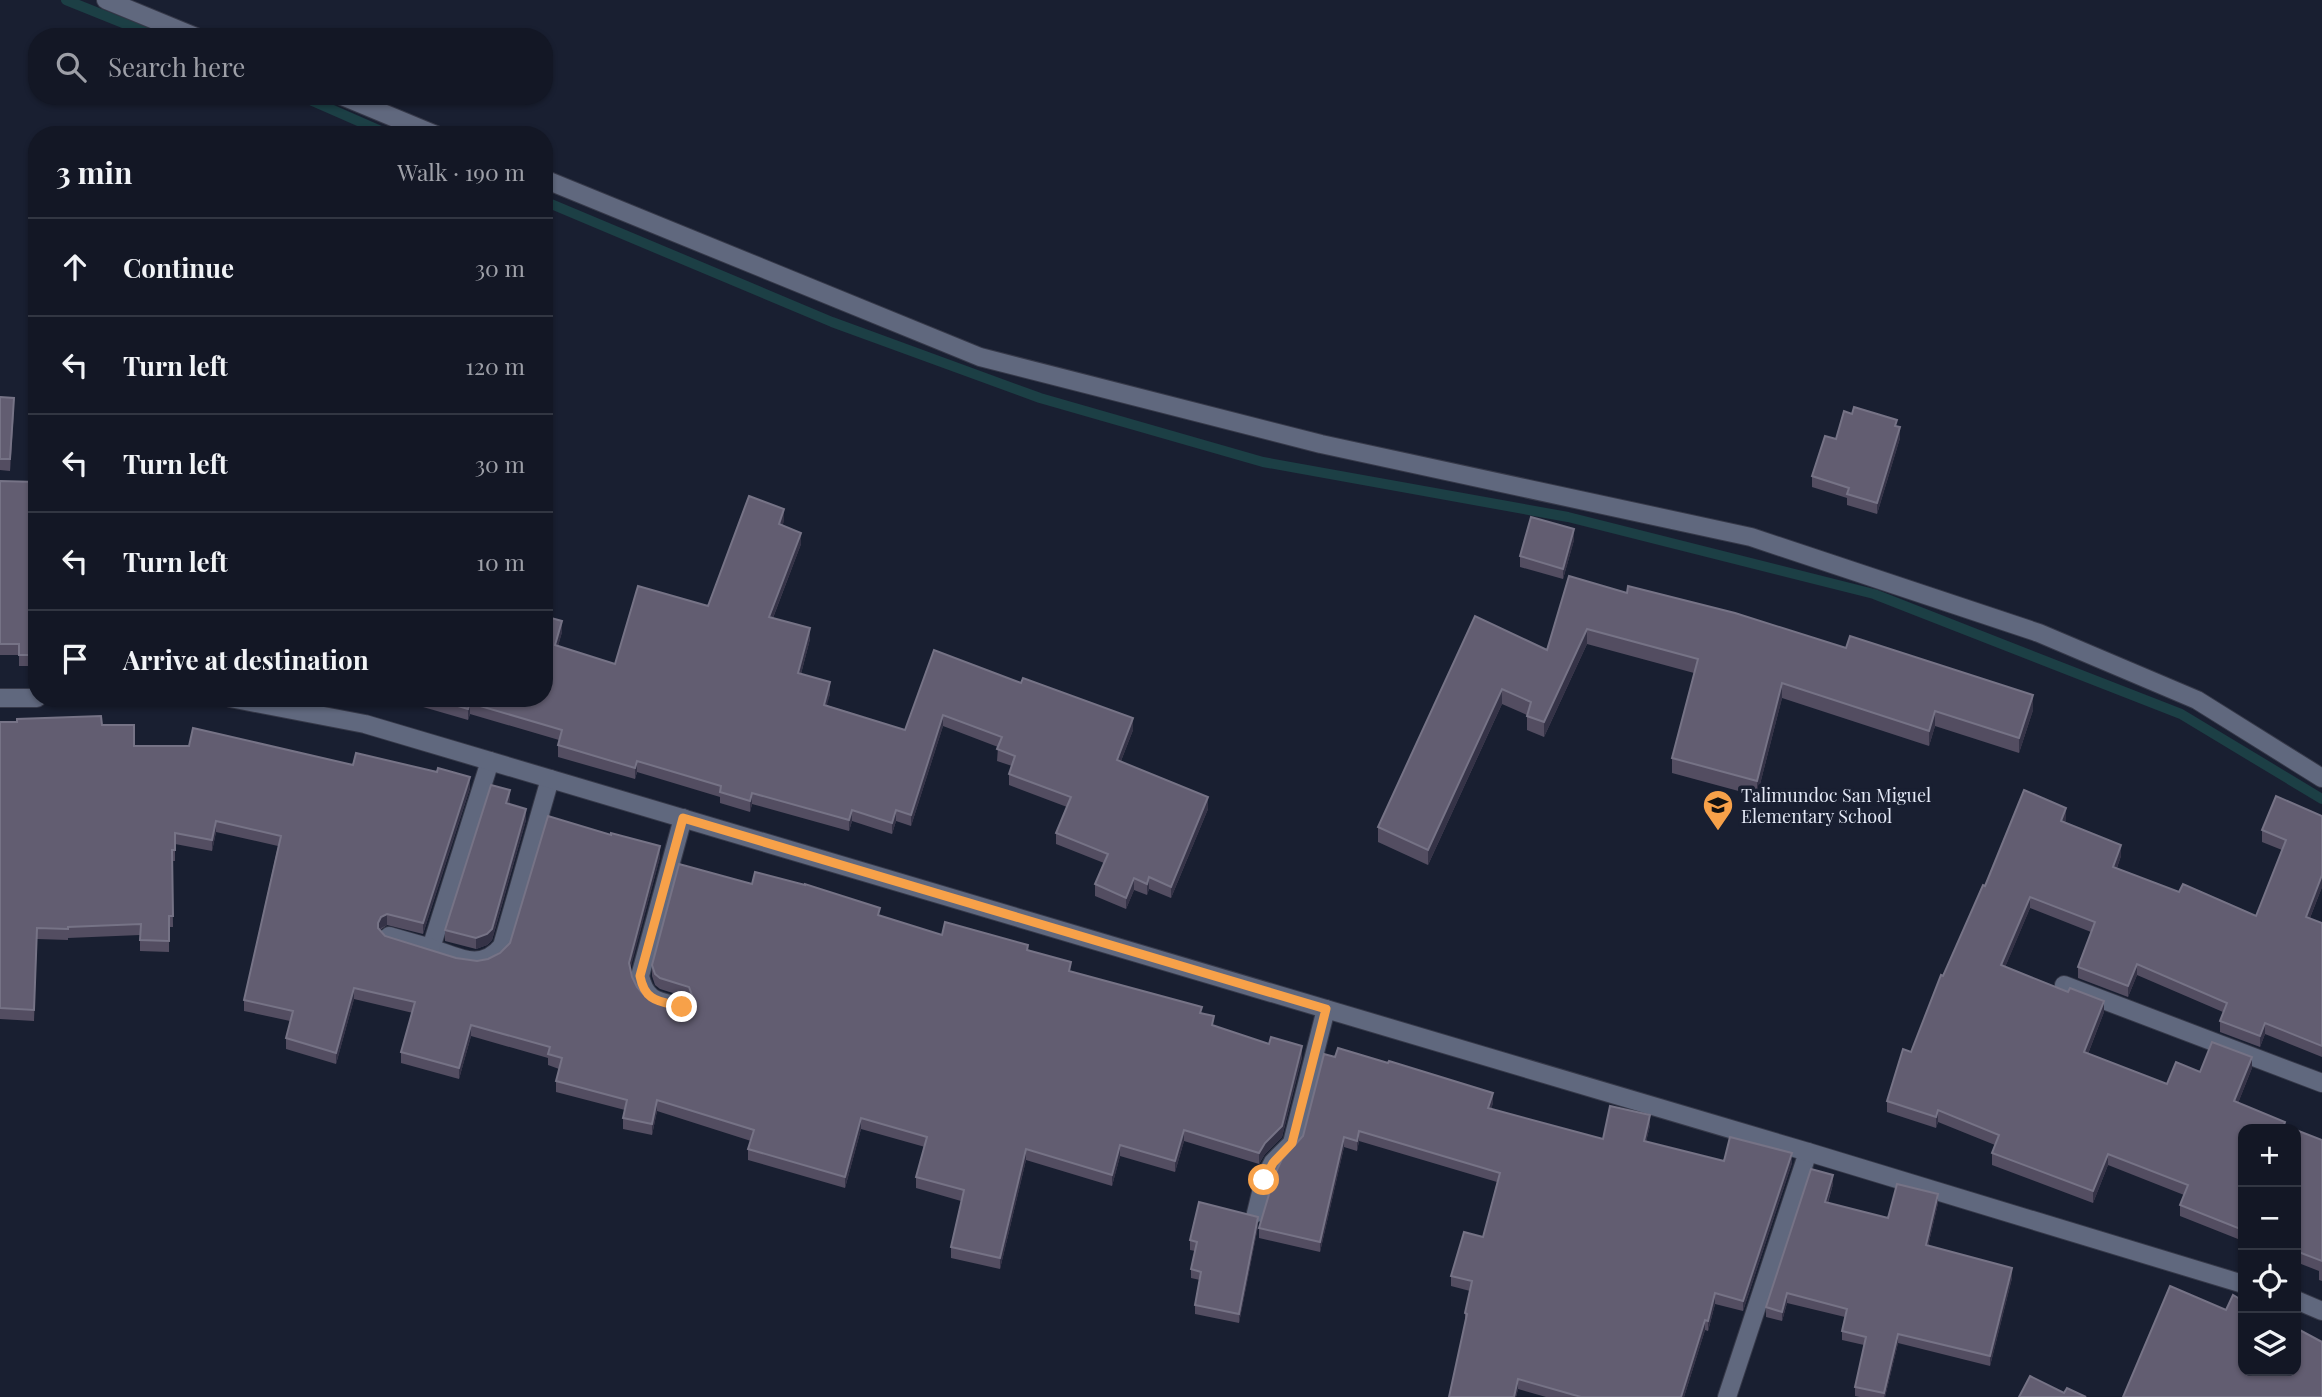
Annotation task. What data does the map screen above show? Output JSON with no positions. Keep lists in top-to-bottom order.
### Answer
{
  "places": {
    "school or university": ["Talimundoc San Miguel Elementary School"]
  },
  "page": {
    "search": "Search here",
    "heading": ["3 min", "Walk · 190 m"],
    "list": [
      ["Continue", "30 m"],
      ["Turn left", "120 m"],
      ["Turn left", "30 m"],
      ["Turn left", "10 m"],
      "Arrive at destination"
    ],
    "map_buttons": ["+", "−"]
  }
}
